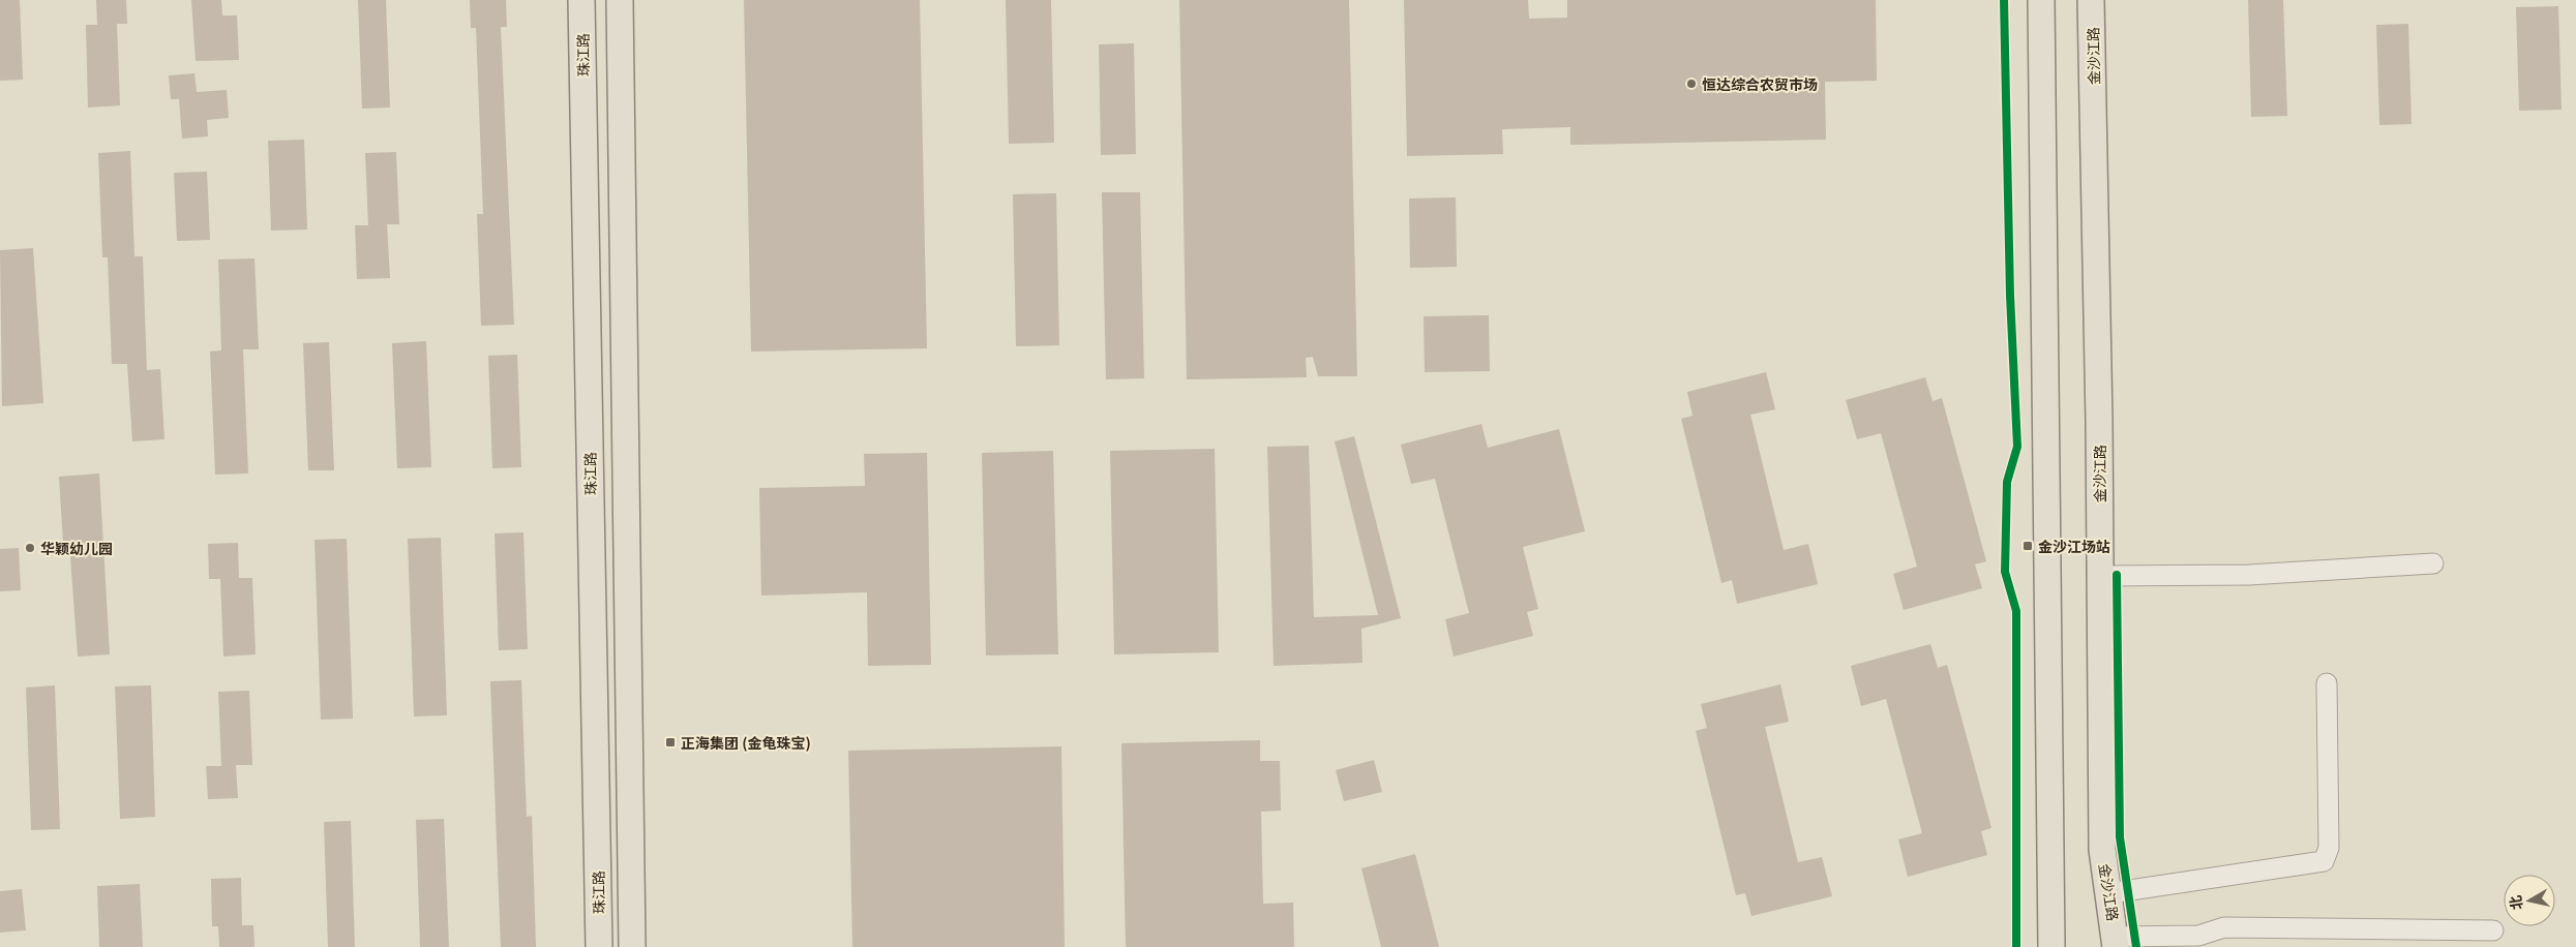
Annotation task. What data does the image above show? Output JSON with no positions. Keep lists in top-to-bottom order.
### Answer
{
  "streets": {
    "main road": ["珠江路", "金沙江路"]
  },
  "places": {
    "other": ["恒达综合农贸市场", "华颖幼儿园"],
    "transit": ["金沙江场站", "正海集团 (金龟珠宝)"]
  },
  "north": "left"
}
